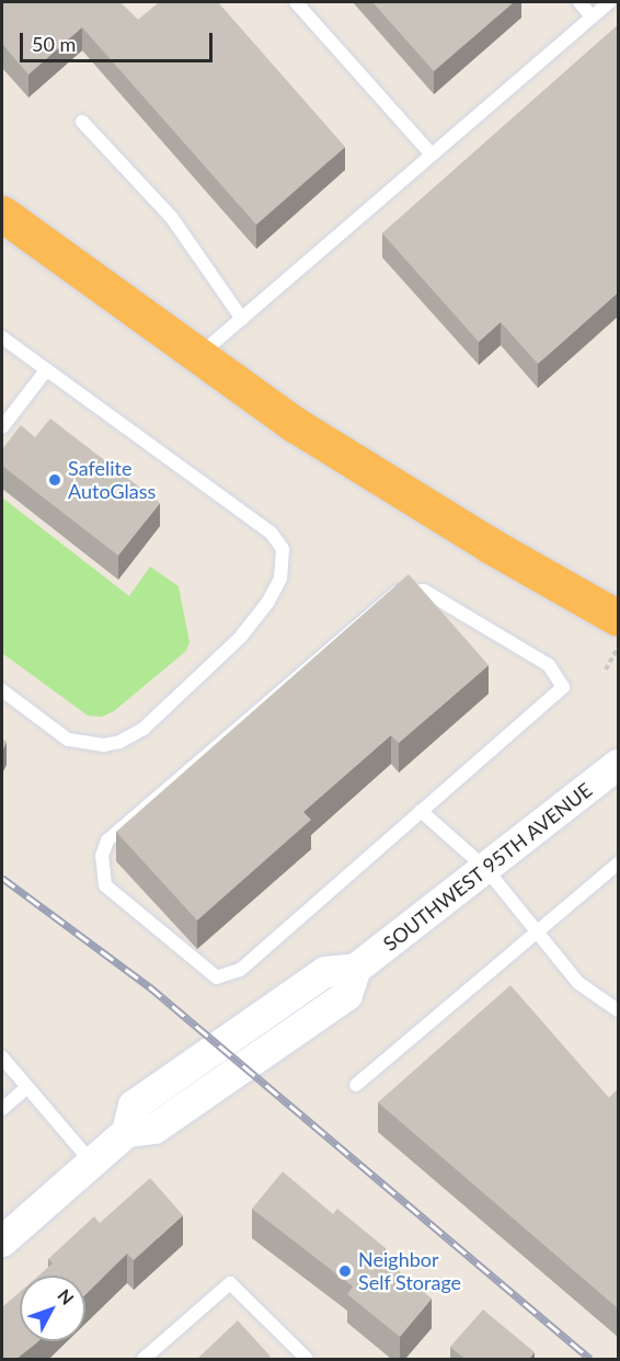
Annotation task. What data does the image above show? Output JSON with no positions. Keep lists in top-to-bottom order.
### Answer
{
  "streets": {
    "street": ["SOUTHWEST 95TH AVENUE"]
  },
  "places": ["Safelite AutoGlass", "Neighbor Self Storage"],
  "scale_bar": "50 m",
  "north": "top right"
}
